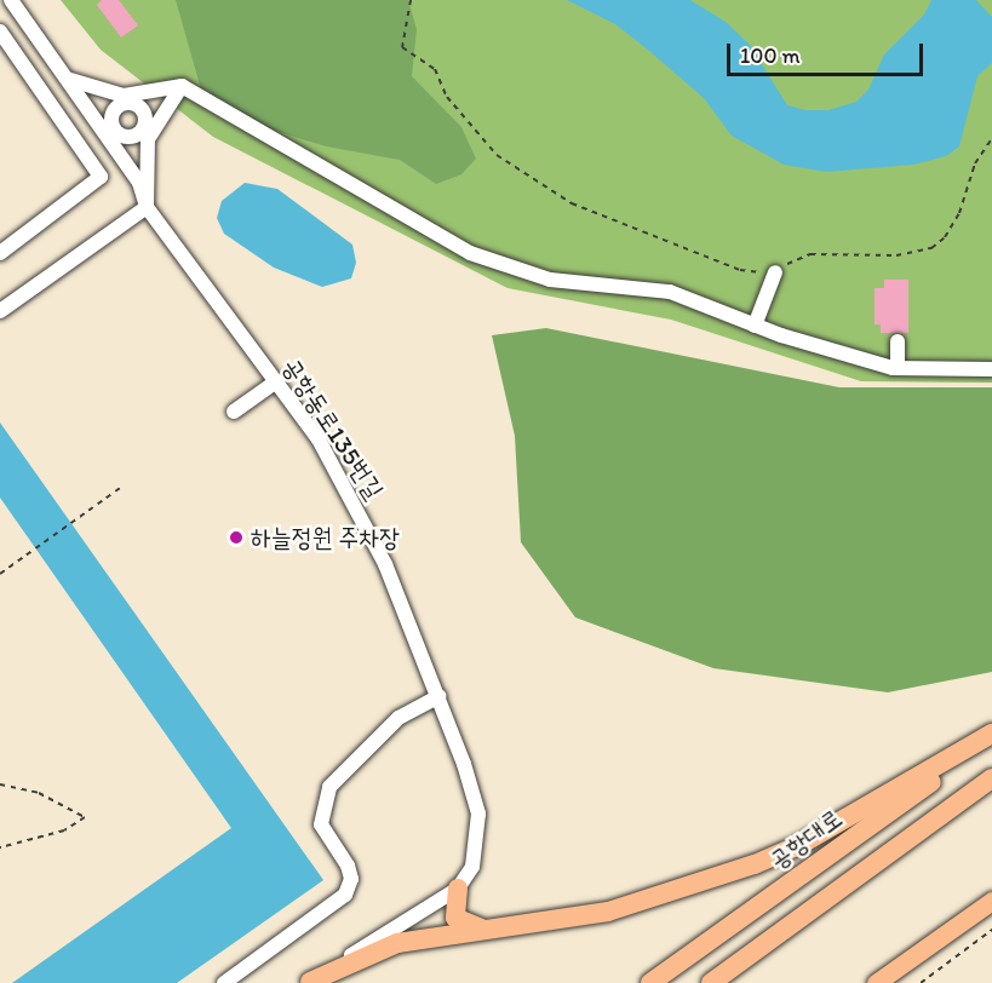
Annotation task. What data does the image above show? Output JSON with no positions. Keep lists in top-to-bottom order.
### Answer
{
  "streets": {
    "highway": ["공항대로"],
    "street": ["공항동로135번길"]
  },
  "places": ["하늘정원 주차장"],
  "scale_bar": "100 m"
}
